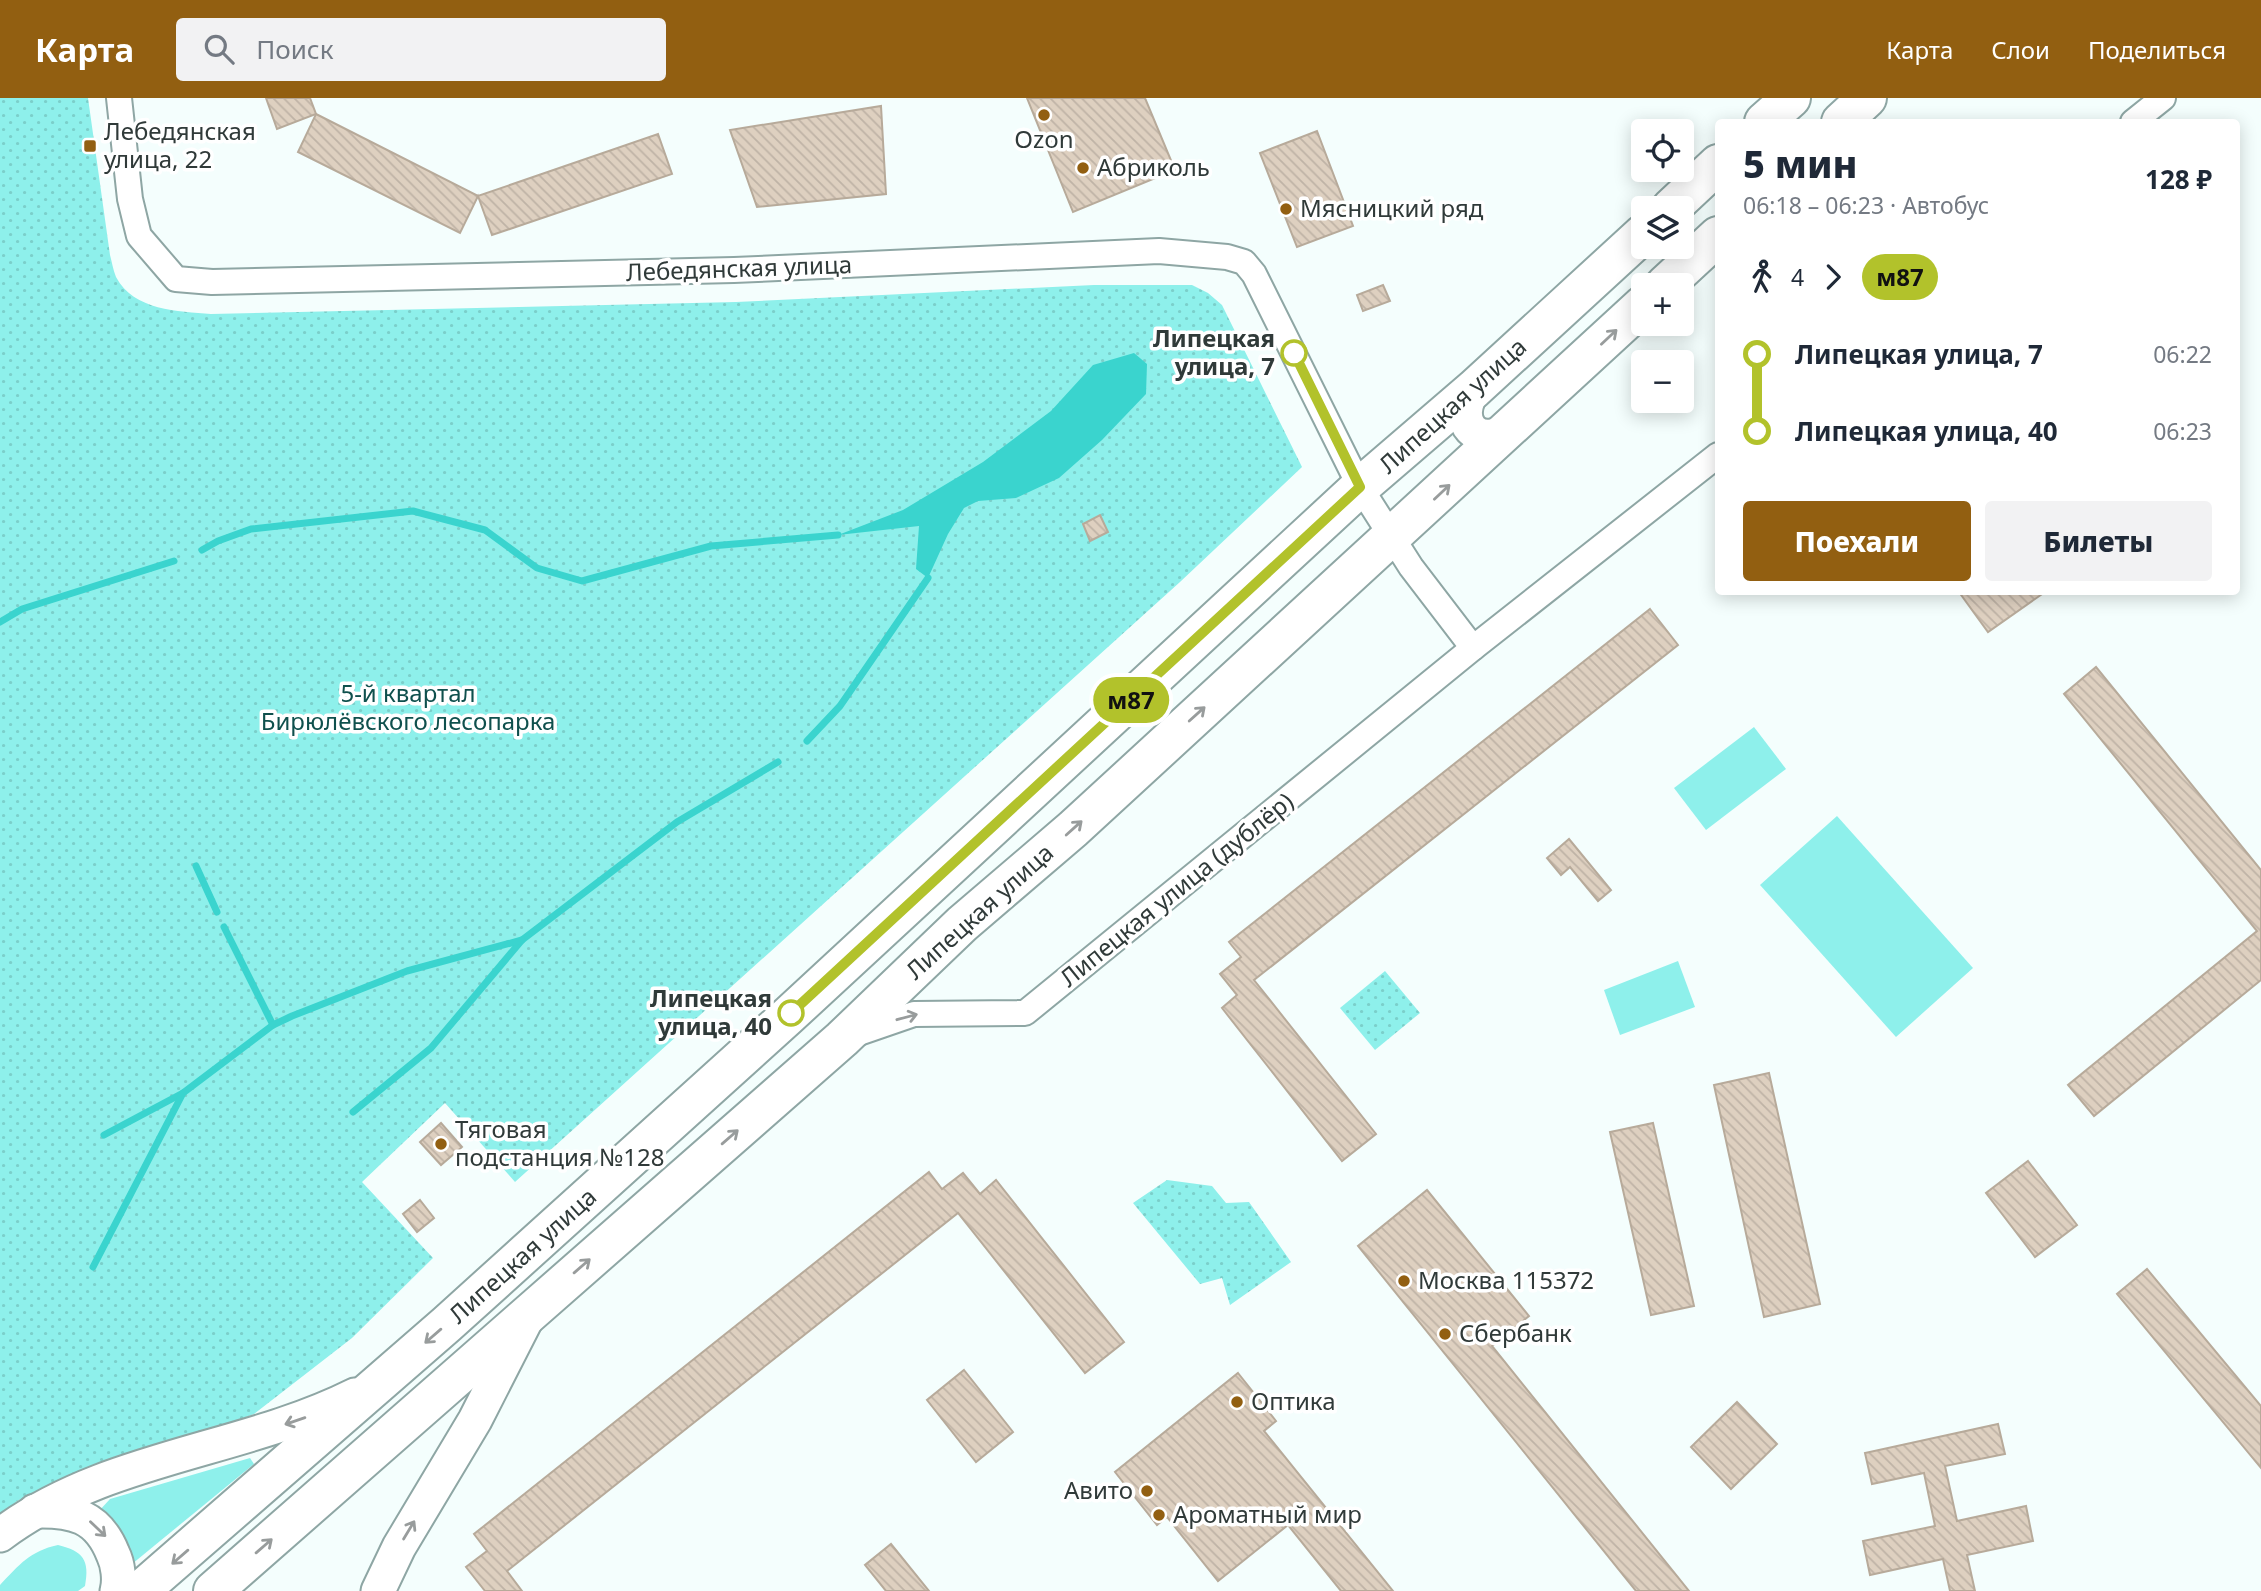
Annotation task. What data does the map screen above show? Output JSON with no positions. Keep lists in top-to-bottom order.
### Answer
{
  "streets": {
    "main road": ["Липецкая улица"],
    "street": ["Лебедянская улица", "Липецкая улица (дублёр)"]
  },
  "crossings": [
    ["Лебедянская улица", "Липецкая улица"],
    ["Липецкая улица", "Липецкая улица (дублёр)"]
  ],
  "one_way": ["Липецкая улица (дублёр)"],
  "parks": ["5-й квартал Бирюлёвского лесопарка"],
  "places": {
    "other": [
      "Ozon",
      "Абриколь",
      "Мясницкий ряд",
      "Липецкая улица, 7",
      "Липецкая улица, 40",
      "Тяговая подстанция №128",
      "Москва 115372",
      "Сбербанк",
      "Оптика",
      "Авито",
      "Ароматный мир"
    ],
    "transit": ["Лебедянская улица, 22"]
  },
  "lines": ["bus line м87"],
  "page": {
    "header": "Карта",
    "search": "Поиск",
    "nav": ["Карта", "Слои", "Поделиться"],
    "on_map": "м87",
    "map_buttons": ["+", "−"],
    "heading": ["5 мин", "06:18 – 06:23 · Автобус", "128 ₽"],
    "legs": ["4", "м87"],
    "list": [
      {
        "name": "Липецкая улица, 7",
        "value": "06:22"
      },
      {
        "name": "Липецкая улица, 40",
        "value": "06:23"
      }
    ],
    "buttons": ["Поехали", "Билеты"]
  }
}
